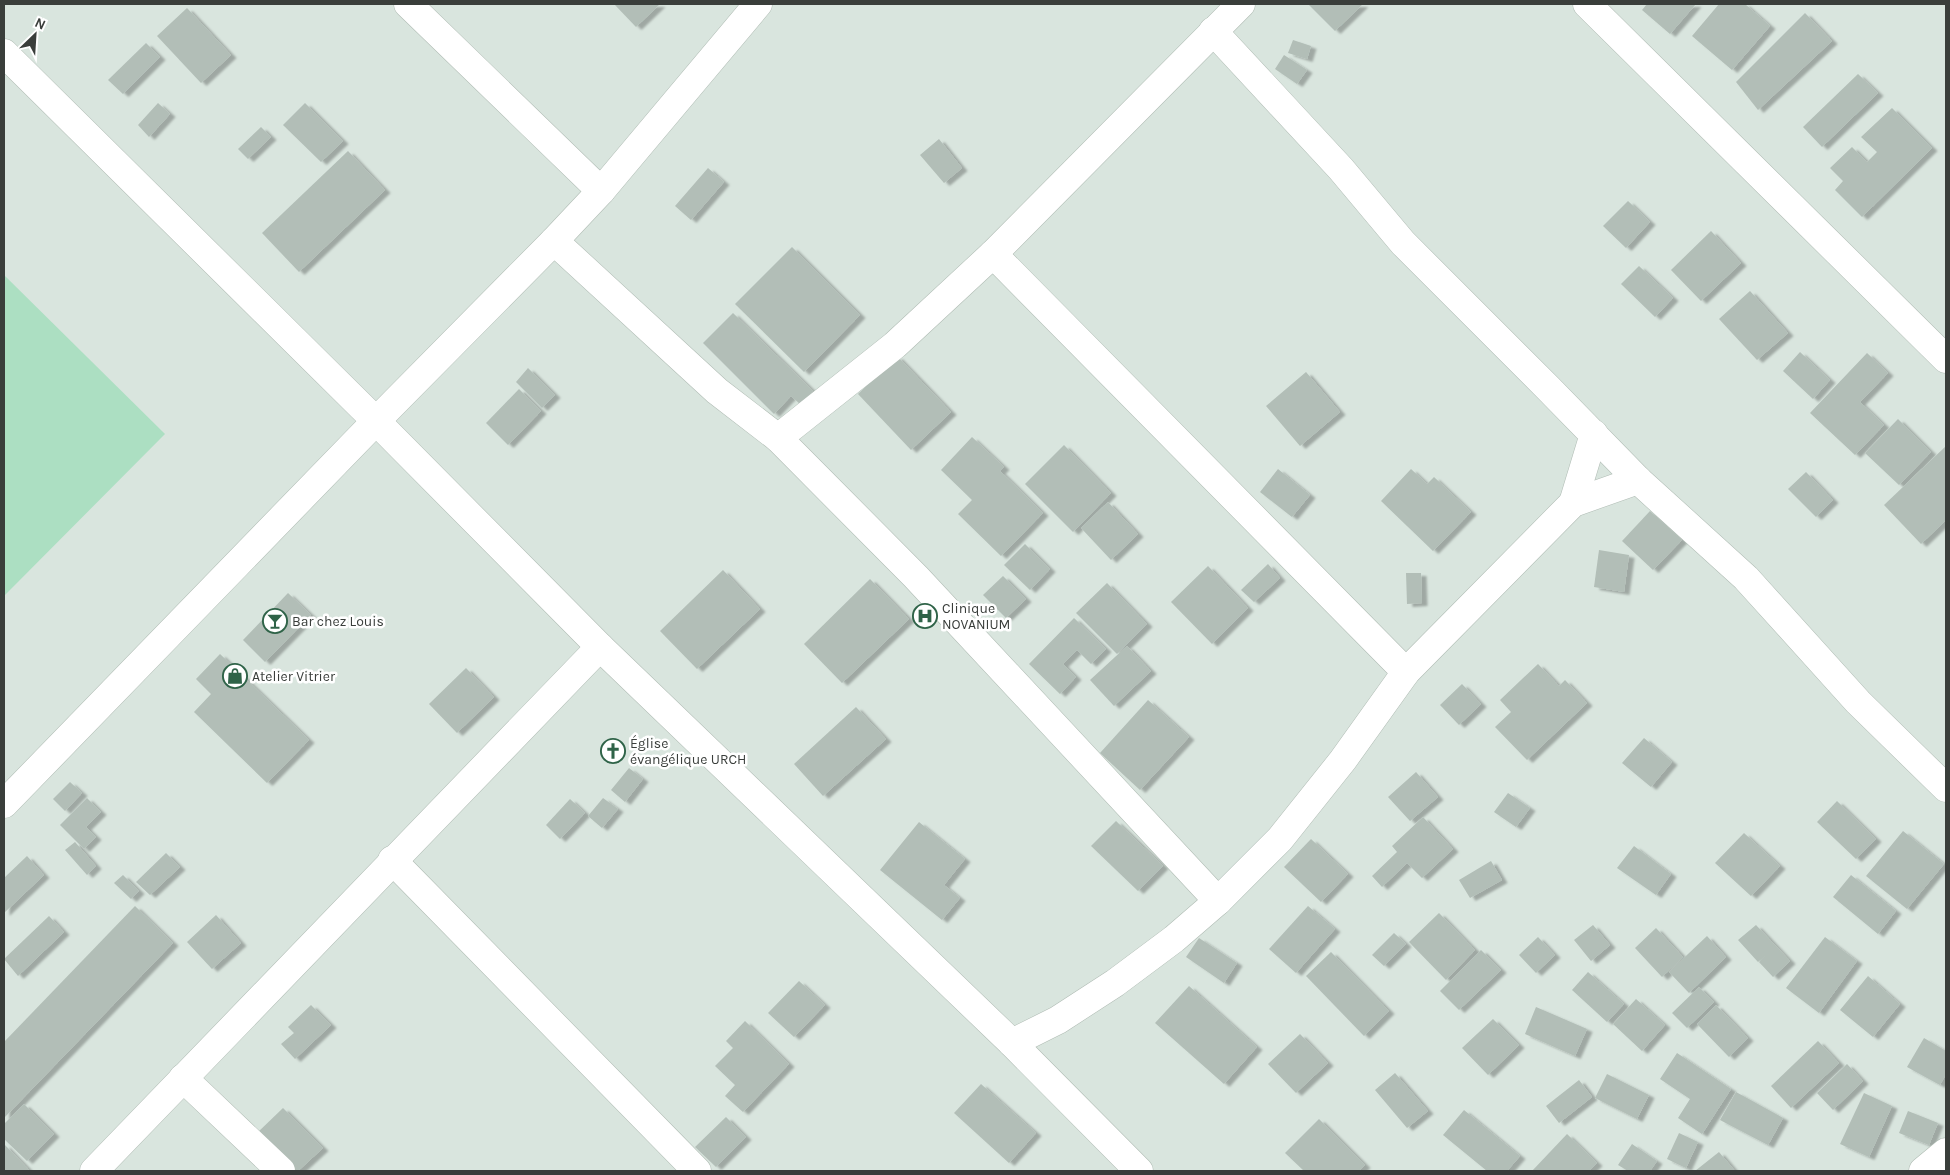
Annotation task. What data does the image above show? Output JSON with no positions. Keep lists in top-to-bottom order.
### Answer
{
  "places": {
    "hospital": ["Clinique NOVANIUM"],
    "bar": ["Bar chez Louis"],
    "shop": ["Atelier Vitrier"],
    "church": ["Église évangélique URCH"]
  },
  "north": "top right"
}
